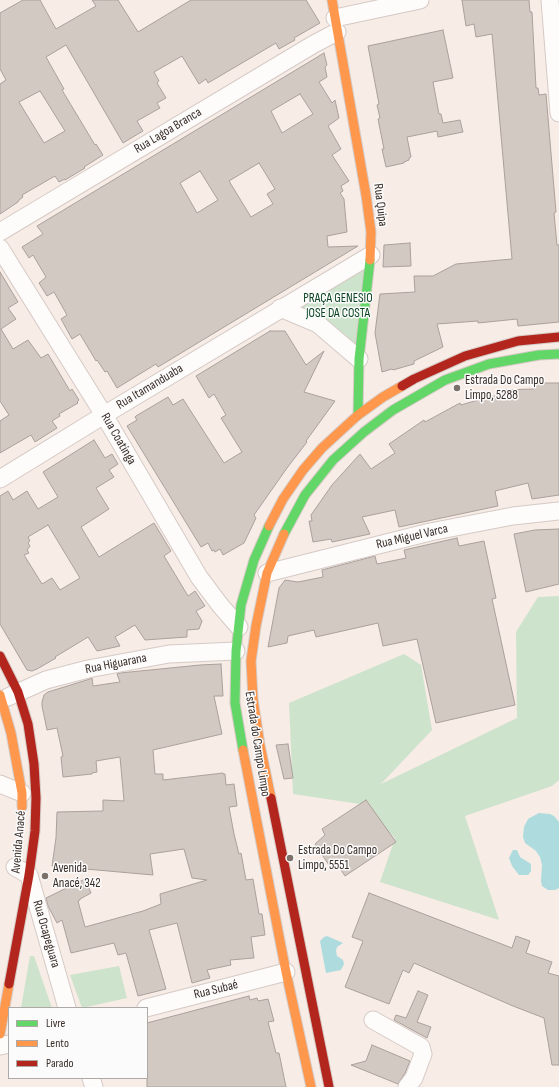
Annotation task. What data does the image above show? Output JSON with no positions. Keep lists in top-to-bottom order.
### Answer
{
  "streets": {
    "main road": ["Rua Quipa", "Estrada do Campo Limpo", "Avenida Anacé"],
    "street": [
      "Rua Lagoa Branca",
      "Rua Itamanduaba",
      "Rua Coatinga",
      "Rua Miguel Varca",
      "Rua Higuarana",
      "Rua Ocapeguara",
      "Rua Subaé"
    ]
  },
  "crossings": [
    ["Rua Lagoa Branca", "Rua Quipa"],
    ["Rua Quipa", "Rua Itamanduaba"],
    ["Rua Quipa", "Estrada do Campo Limpo"],
    ["Rua Itamanduaba", "Rua Coatinga"],
    ["Rua Coatinga", "Estrada do Campo Limpo"],
    ["Rua Miguel Varca", "Estrada do Campo Limpo"],
    ["Rua Higuarana", "Estrada do Campo Limpo"],
    ["Rua Higuarana", "Avenida Anacé"],
    ["Estrada do Campo Limpo", "Rua Subaé"],
    ["Avenida Anacé", "Rua Ocapeguara"]
  ],
  "parks": ["PRAÇA GENESIO JOSE DA COSTA"],
  "places": ["Estrada Do Campo Limpo, 5288", "Estrada Do Campo Limpo, 5551", "Avenida Anacé, 342"],
  "legend": ["Livre", "Lento", "Parado"]
}
